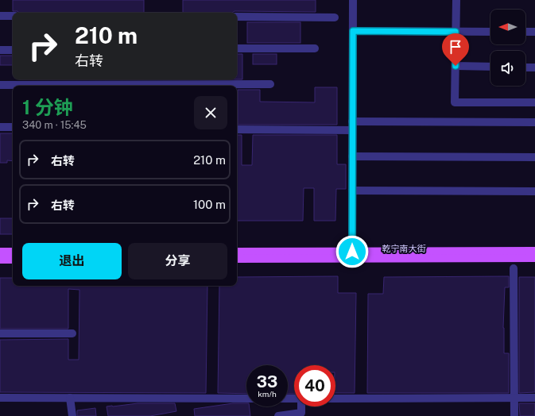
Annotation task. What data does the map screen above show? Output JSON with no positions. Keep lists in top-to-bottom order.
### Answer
{
  "streets": {
    "main road": ["乾宁南大街"]
  },
  "north": "left",
  "page": {
    "turn": ["210 m", "右转"],
    "heading": ["1 分钟", "340 m · 15:45"],
    "list": [
      {
        "name": "右转",
        "value": "210 m"
      },
      {
        "name": "右转",
        "value": "100 m"
      }
    ],
    "buttons": ["退出", "分享"],
    "speed": "33 km/h",
    "limit": "40"
  }
}
